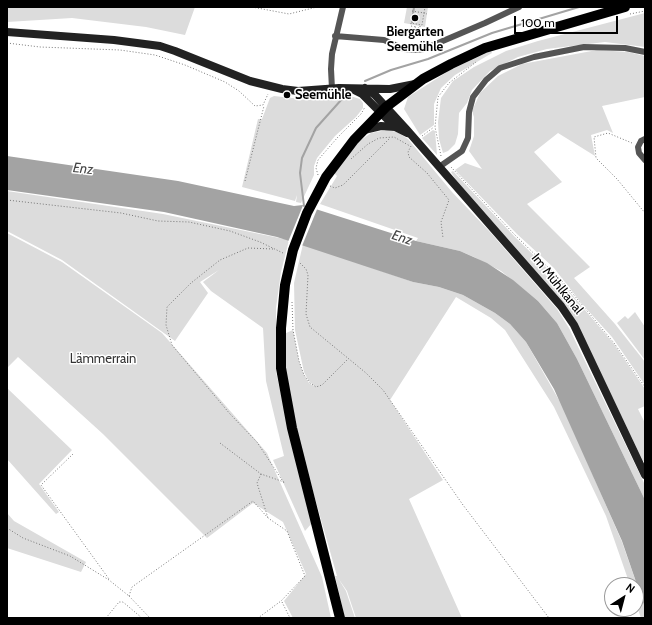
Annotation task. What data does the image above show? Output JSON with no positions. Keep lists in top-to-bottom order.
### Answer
{
  "streets": {
    "street": ["Im Mühlkanal"]
  },
  "water": ["Enz"],
  "parks": ["Lämmerrain"],
  "places": ["Biergarten Seemühle", "Seemühle"],
  "scale_bar": "100 m",
  "north": "top right"
}
